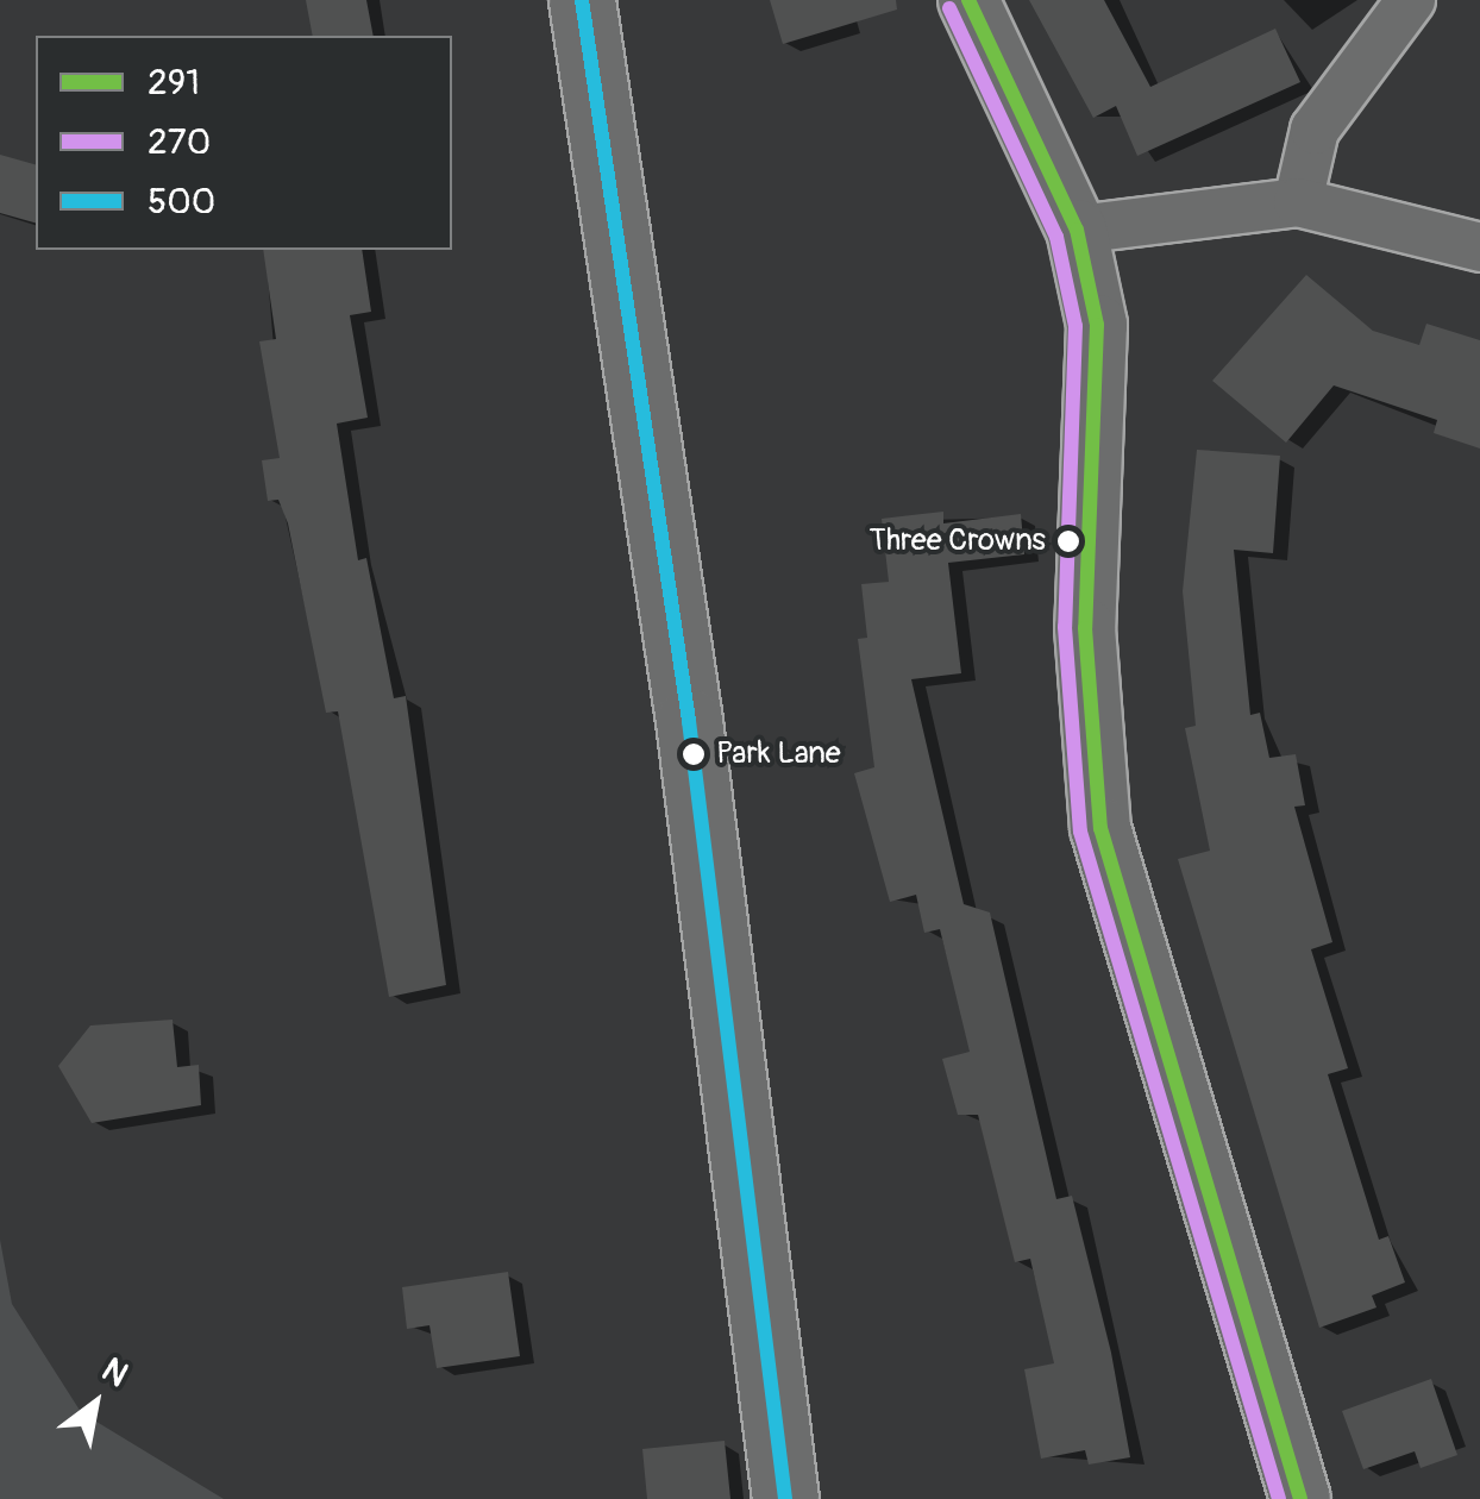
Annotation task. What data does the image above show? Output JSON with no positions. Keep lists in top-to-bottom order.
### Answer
{
  "places": ["Three Crowns", "Park Lane"],
  "lines": ["transit line 291", "transit line 500", "transit line 270"],
  "legend": ["291", "270", "500"],
  "north": "top right"
}
